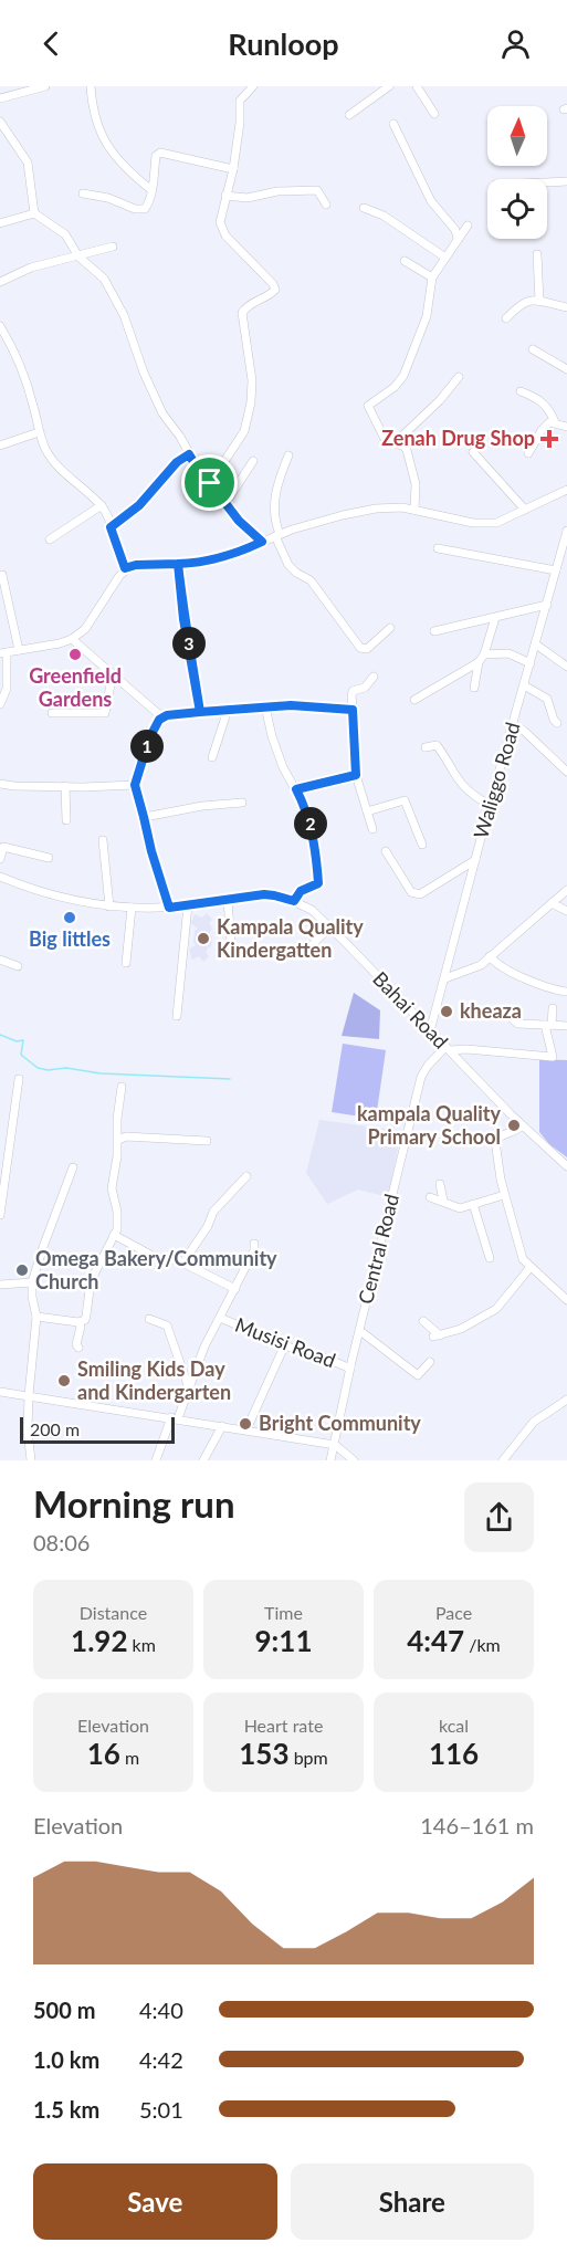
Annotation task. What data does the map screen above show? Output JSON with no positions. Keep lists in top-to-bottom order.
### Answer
{
  "streets": {
    "street": [
      "Waliggo Road",
      "Bahai Road",
      "Central Road",
      "Musisi Road"
    ]
  },
  "crossings": [
    ["Waliggo Road", "Bahai Road"],
    ["Bahai Road", "Central Road"],
    ["Central Road", "Musisi Road"]
  ],
  "places": {
    "health": ["Zenah Drug Shop"],
    "other": [
      "Greenfield Gardens",
      "Big littles",
      "Kampala Quality Kindergatten",
      "kheaza",
      "kampala Quality Primary School",
      "Omega Bakery/Community Church",
      "Smiling Kids Day and Kindergarten",
      "Bright Community"
    ]
  },
  "scale_bar": "200 m",
  "north": "top",
  "page": {
    "header": "Runloop",
    "pins": ["3", "1", "2"],
    "scale": "200 m",
    "heading": ["Morning run", "08:06"],
    "stats": [
      ["Distance", "1.92 km"],
      ["Time", "9:11"],
      ["Pace", "4:47 /km"],
      ["Elevation", "16 m"],
      ["Heart rate", "153 bpm"],
      ["kcal", "116"]
    ],
    "chart": ["Elevation", "146–161 m"],
    "list": [
      {
        "name": "500 m",
        "note": "4:40"
      },
      {
        "name": "1.0 km",
        "note": "4:42"
      },
      {
        "name": "1.5 km",
        "note": "5:01"
      }
    ],
    "buttons": ["Save", "Share"]
  }
}
